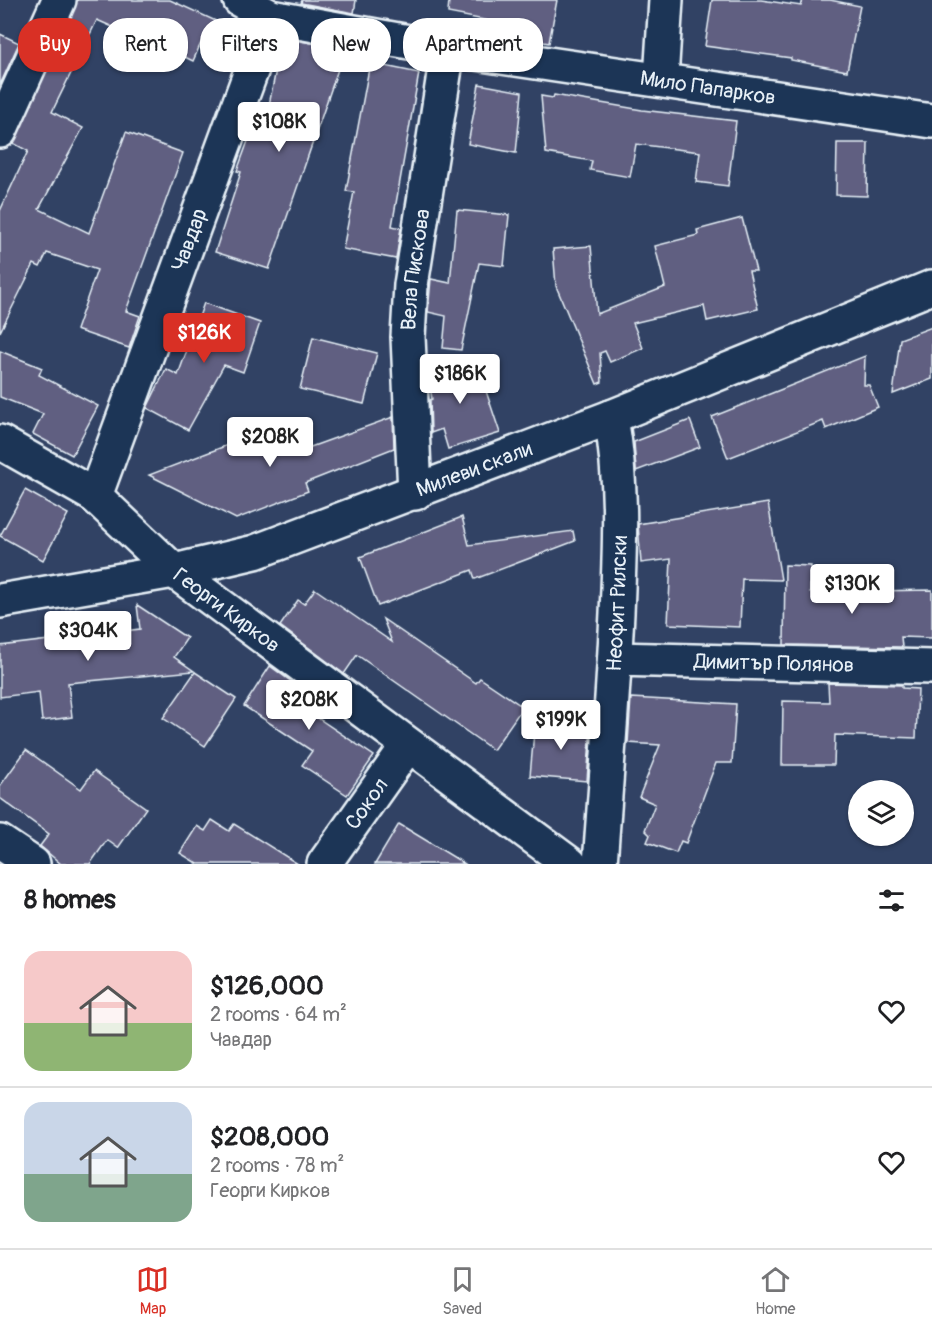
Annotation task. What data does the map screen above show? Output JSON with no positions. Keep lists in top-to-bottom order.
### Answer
{
  "streets": {
    "street": [
      "Мило Папарков",
      "Чавдар",
      "Вела Пискова",
      "Милеви скали",
      "Неофит Рилски",
      "Георги Кирков",
      "Димитър Полянов",
      "Сокол"
    ]
  },
  "crossings": [
    ["Мило Папарков", "Чавдар"],
    ["Чавдар", "Георги Кирков"],
    ["Вела Пискова", "Милеви скали"],
    ["Милеви скали", "Неофит Рилски"],
    ["Милеви скали", "Георги Кирков"],
    ["Неофит Рилски", "Димитър Полянов"],
    ["Георги Кирков", "Сокол"]
  ],
  "page": {
    "chip": [
      "Buy",
      "Rent",
      "Filters",
      "New",
      "Apartment"
    ],
    "price": [
      "$108K",
      "$126K",
      "$186K",
      "$208K",
      "$130K",
      "$304K",
      "$208K",
      "$199K"
    ],
    "heading": "8 homes",
    "list": [
      {
        "name": "$126,000",
        "note": "2 rooms · 64 m² · Чавдар"
      },
      {
        "name": "$208,000",
        "note": "2 rooms · 78 m² · Георги Кирков"
      }
    ],
    "tabs": ["Map", "Saved", "Home"]
  }
}
